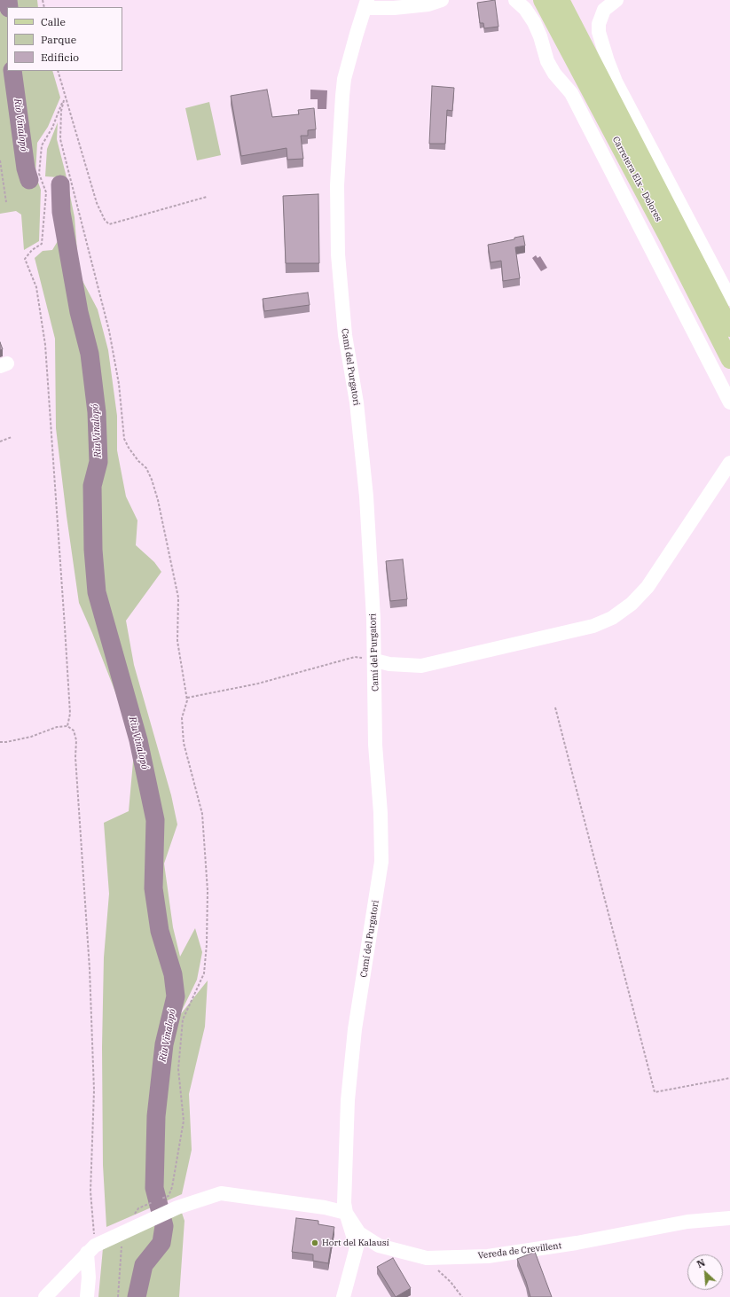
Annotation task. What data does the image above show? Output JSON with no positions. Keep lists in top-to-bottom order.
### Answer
{
  "streets": {
    "main road": ["Carretera Elx - Dolores"],
    "street": ["Camí del Purgatori", "Vereda de Crevillent"]
  },
  "crossings": [
    ["Camí del Purgatori", "Vereda de Crevillent"]
  ],
  "water": ["Río Vinalopó", "Riu Vinalopó"],
  "places": ["Hort del Kalausí"],
  "legend": ["Calle", "Parque", "Edificio"],
  "north": "top left"
}
